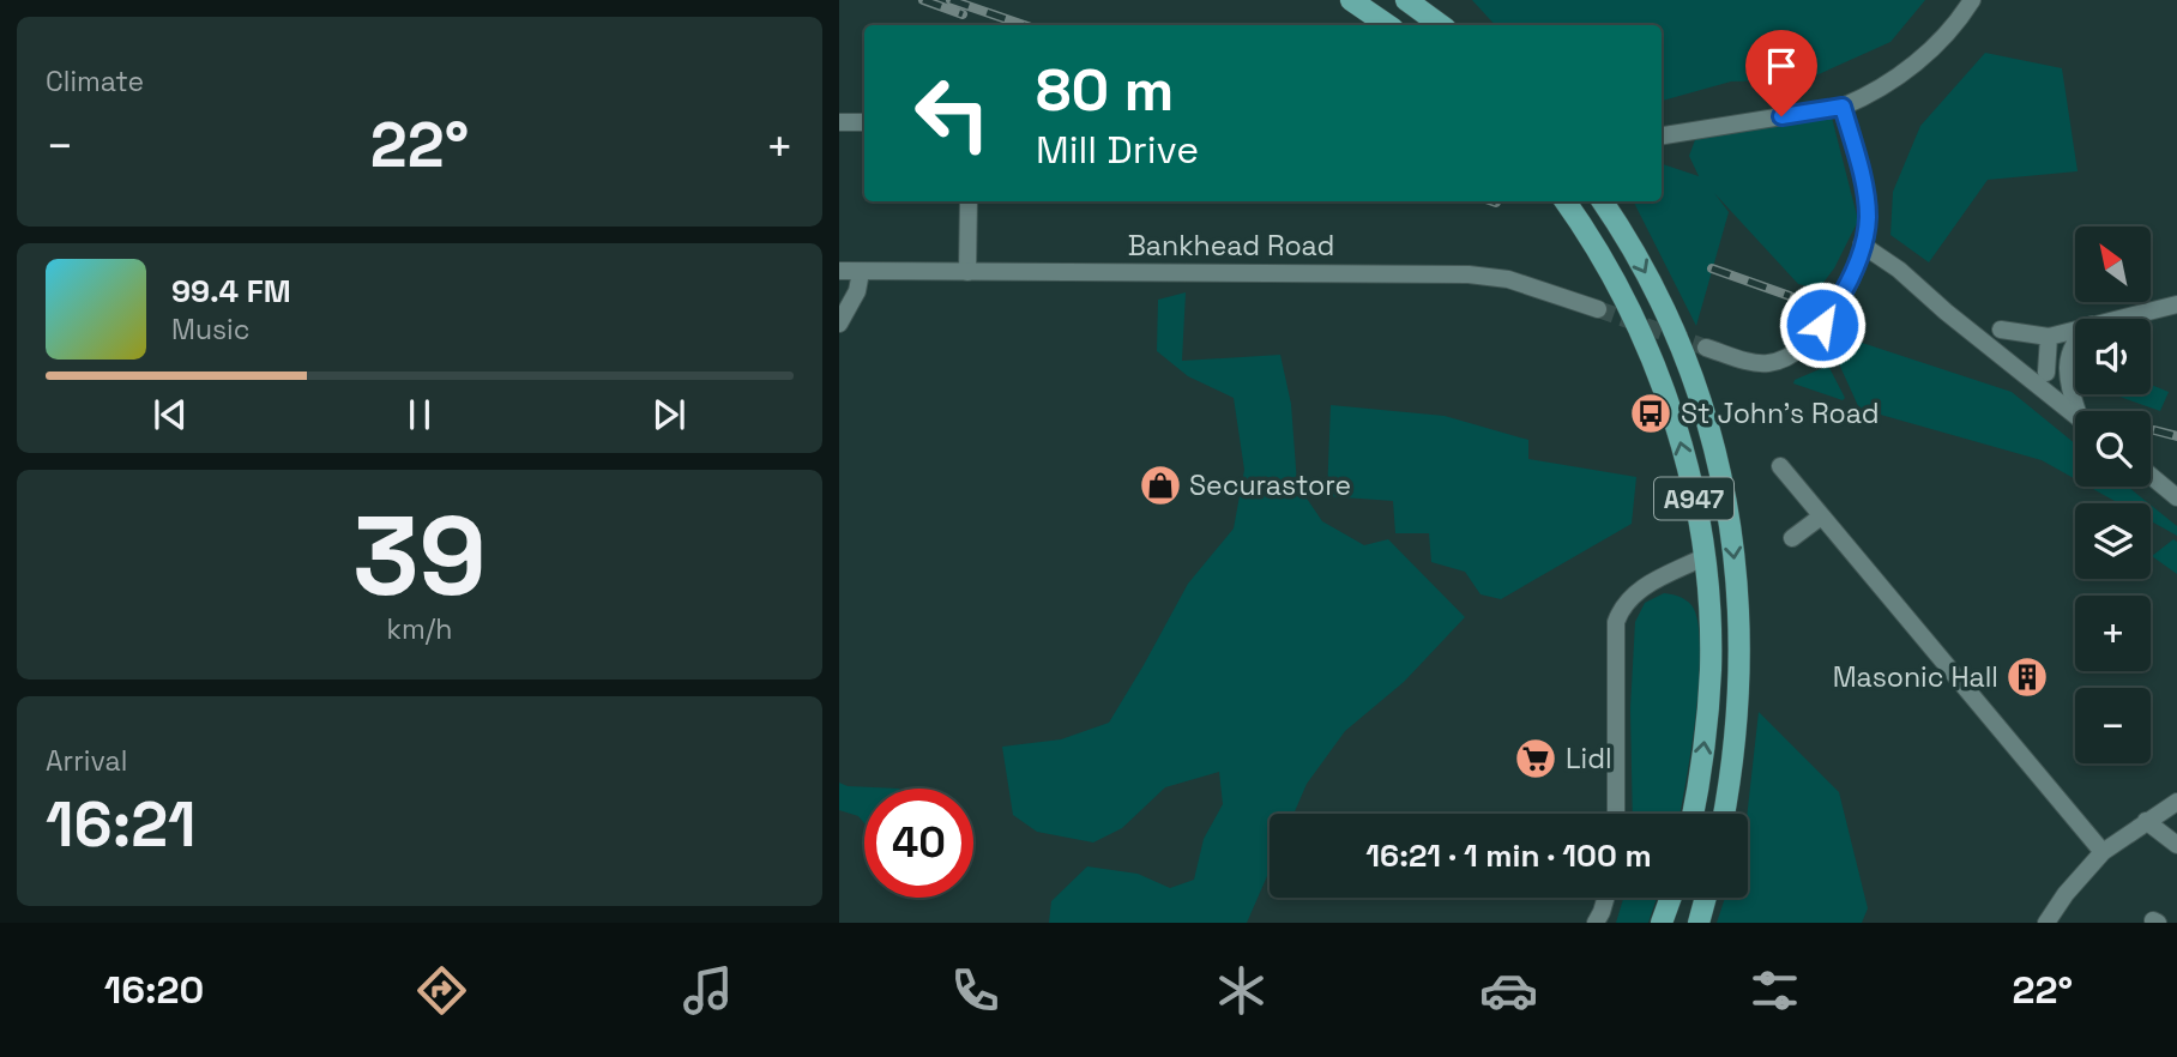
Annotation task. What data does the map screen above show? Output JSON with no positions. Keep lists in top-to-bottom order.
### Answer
{
  "streets": {
    "main road": ["A947"],
    "street": ["Bankhead Road"]
  },
  "places": {
    "bus stop": ["St John's Road"],
    "shop": ["Securastore"],
    "building": ["Masonic Hall"],
    "supermarket": ["Lidl"]
  },
  "north": "top left",
  "page": {
    "tile": [
      "Climate",
      ["39", "km/h"],
      ["Arrival", "16:21"]
    ],
    "turn": ["80 m", "Mill Drive"],
    "heat": ["−", "22°", "+"],
    "map_buttons": ["+", "−"],
    "song": ["99.4 FM", "Music"],
    "limit": "40",
    "trip": "16:21 · 1 min · 100 m",
    "tabs": ["16:20", "22°"]
  }
}
